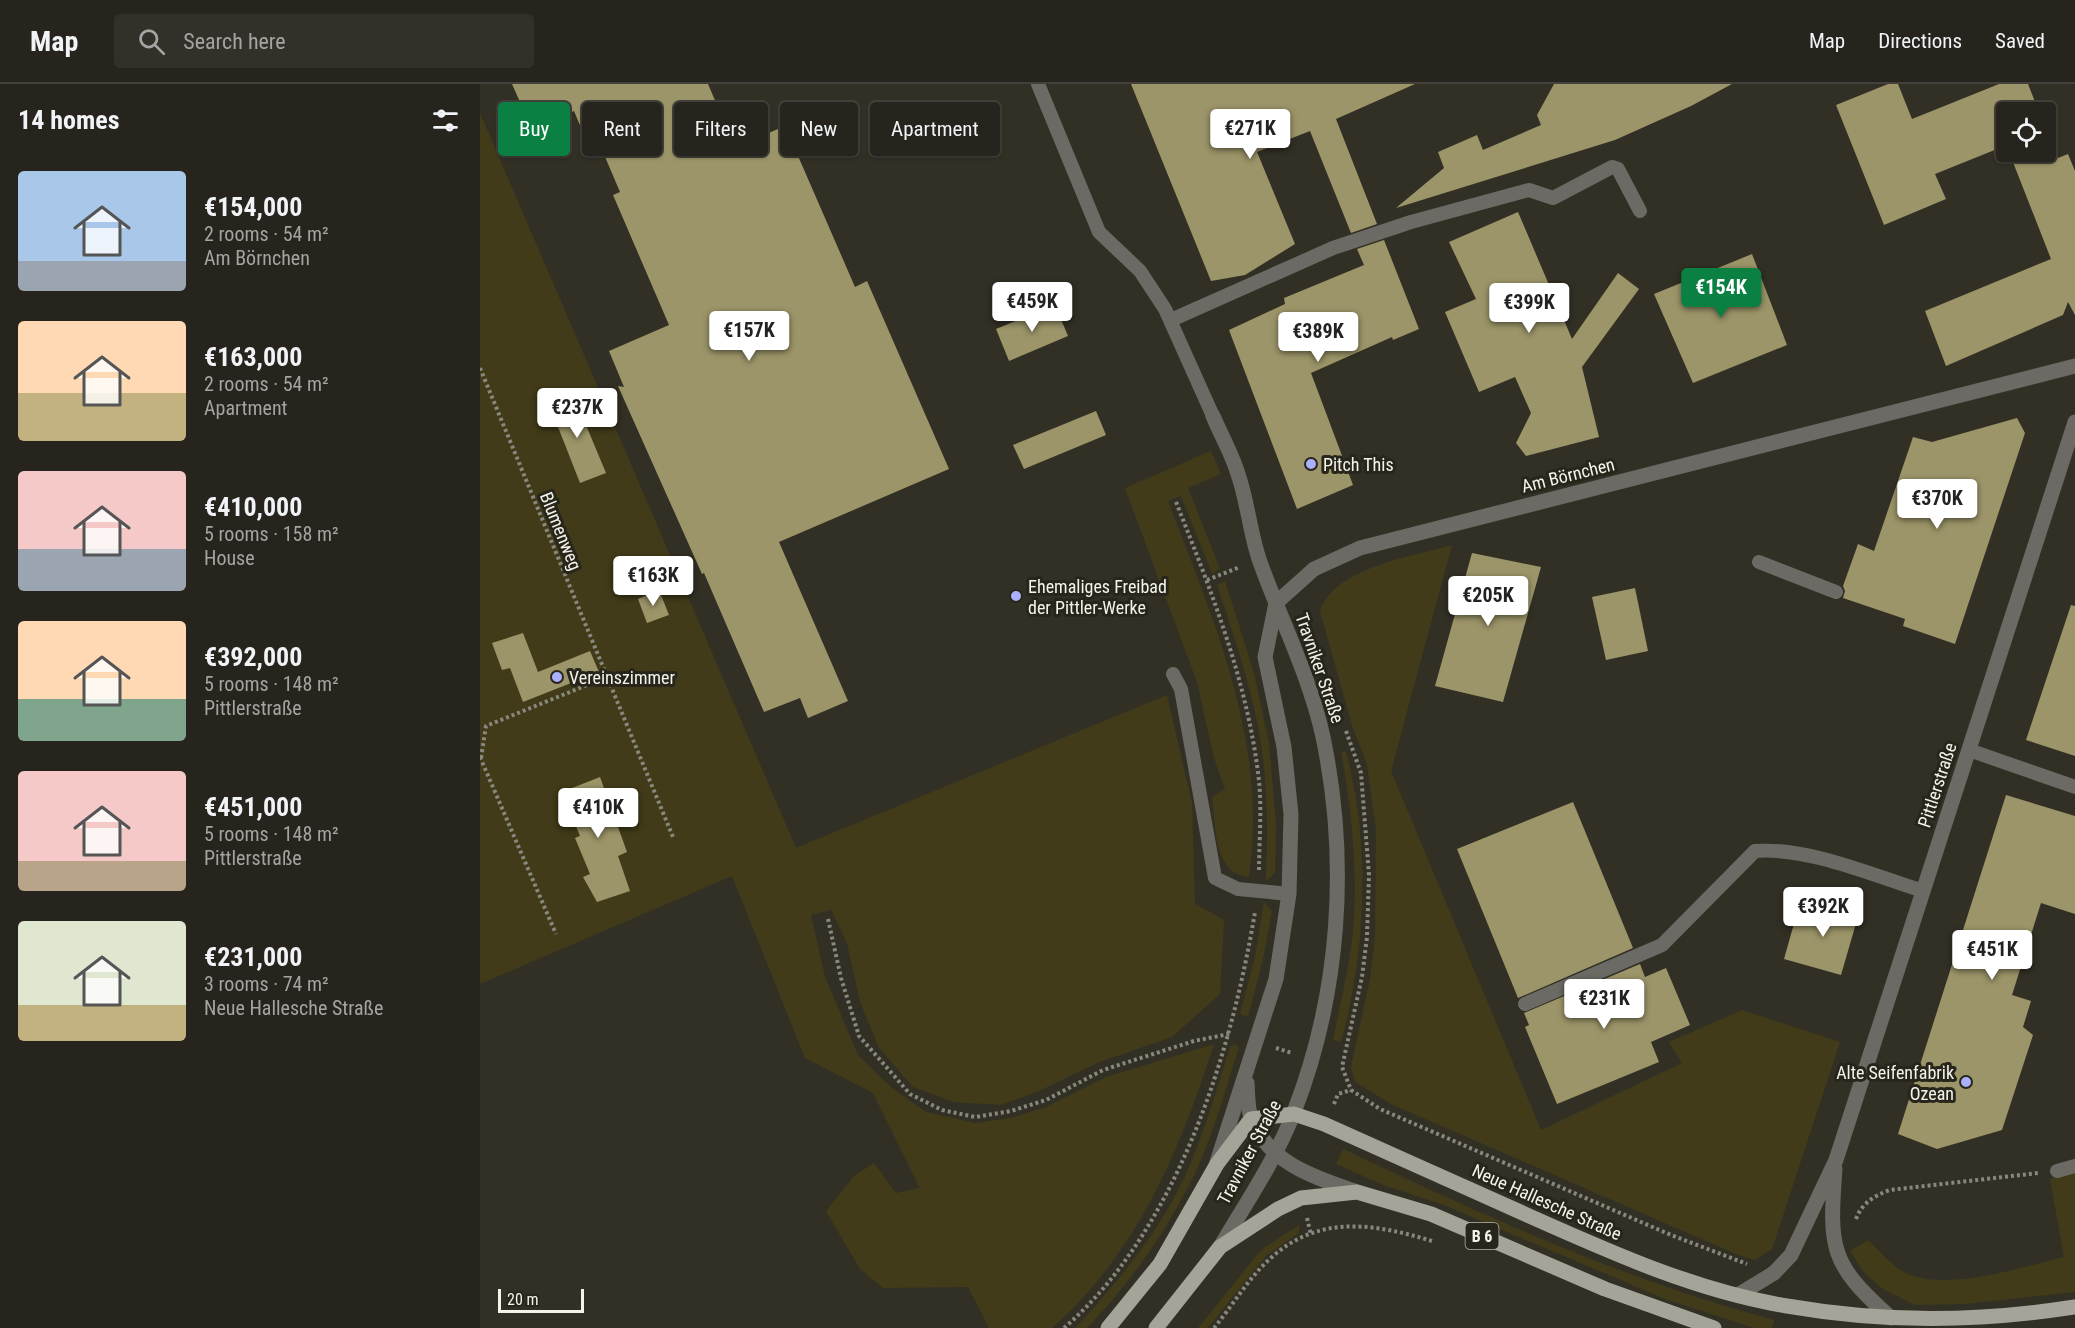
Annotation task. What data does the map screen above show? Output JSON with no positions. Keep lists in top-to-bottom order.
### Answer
{
  "streets": {
    "main road": ["Travniker Straße", "Neue Hallesche Straße", "B 6"],
    "street": ["Am Börnchen", "Pittlerstraße"],
    "path": ["Blumenweg"]
  },
  "crossings": [
    ["Am Börnchen", "Travniker Straße"],
    ["Travniker Straße", "Neue Hallesche Straße"],
    ["Travniker Straße", "B 6"],
    ["Pittlerstraße", "Neue Hallesche Straße"]
  ],
  "places": [
    "Pitch This",
    "Ehemaliges Freibad der Pittler-Werke",
    "Vereinszimmer",
    "Alte Seifenfabrik Ozean"
  ],
  "scale_bar": "20 m",
  "page": {
    "header": "Map",
    "search": "Search here",
    "nav": ["Map", "Directions", "Saved"],
    "heading": "14 homes",
    "chip": [
      "Buy",
      "Rent",
      "Filters",
      "New",
      "Apartment"
    ],
    "price": [
      "€271K",
      "€154K",
      "€459K",
      "€399K",
      "€157K",
      "€389K",
      "€237K",
      "€370K",
      "€163K",
      "€205K",
      "€410K",
      "€392K",
      "€451K",
      "€231K"
    ],
    "list": [
      {
        "name": "€154,000",
        "note": "2 rooms · 54 m² · Am Börnchen"
      },
      {
        "name": "€163,000",
        "note": "2 rooms · 54 m² · Apartment"
      },
      {
        "name": "€410,000",
        "note": "5 rooms · 158 m² · House"
      },
      {
        "name": "€392,000",
        "note": "5 rooms · 148 m² · Pittlerstraße"
      },
      {
        "name": "€451,000",
        "note": "5 rooms · 148 m² · Pittlerstraße"
      },
      {
        "name": "€231,000",
        "note": "3 rooms · 74 m² · Neue Hallesche Straße"
      }
    ],
    "scale": "20 m"
  }
}
